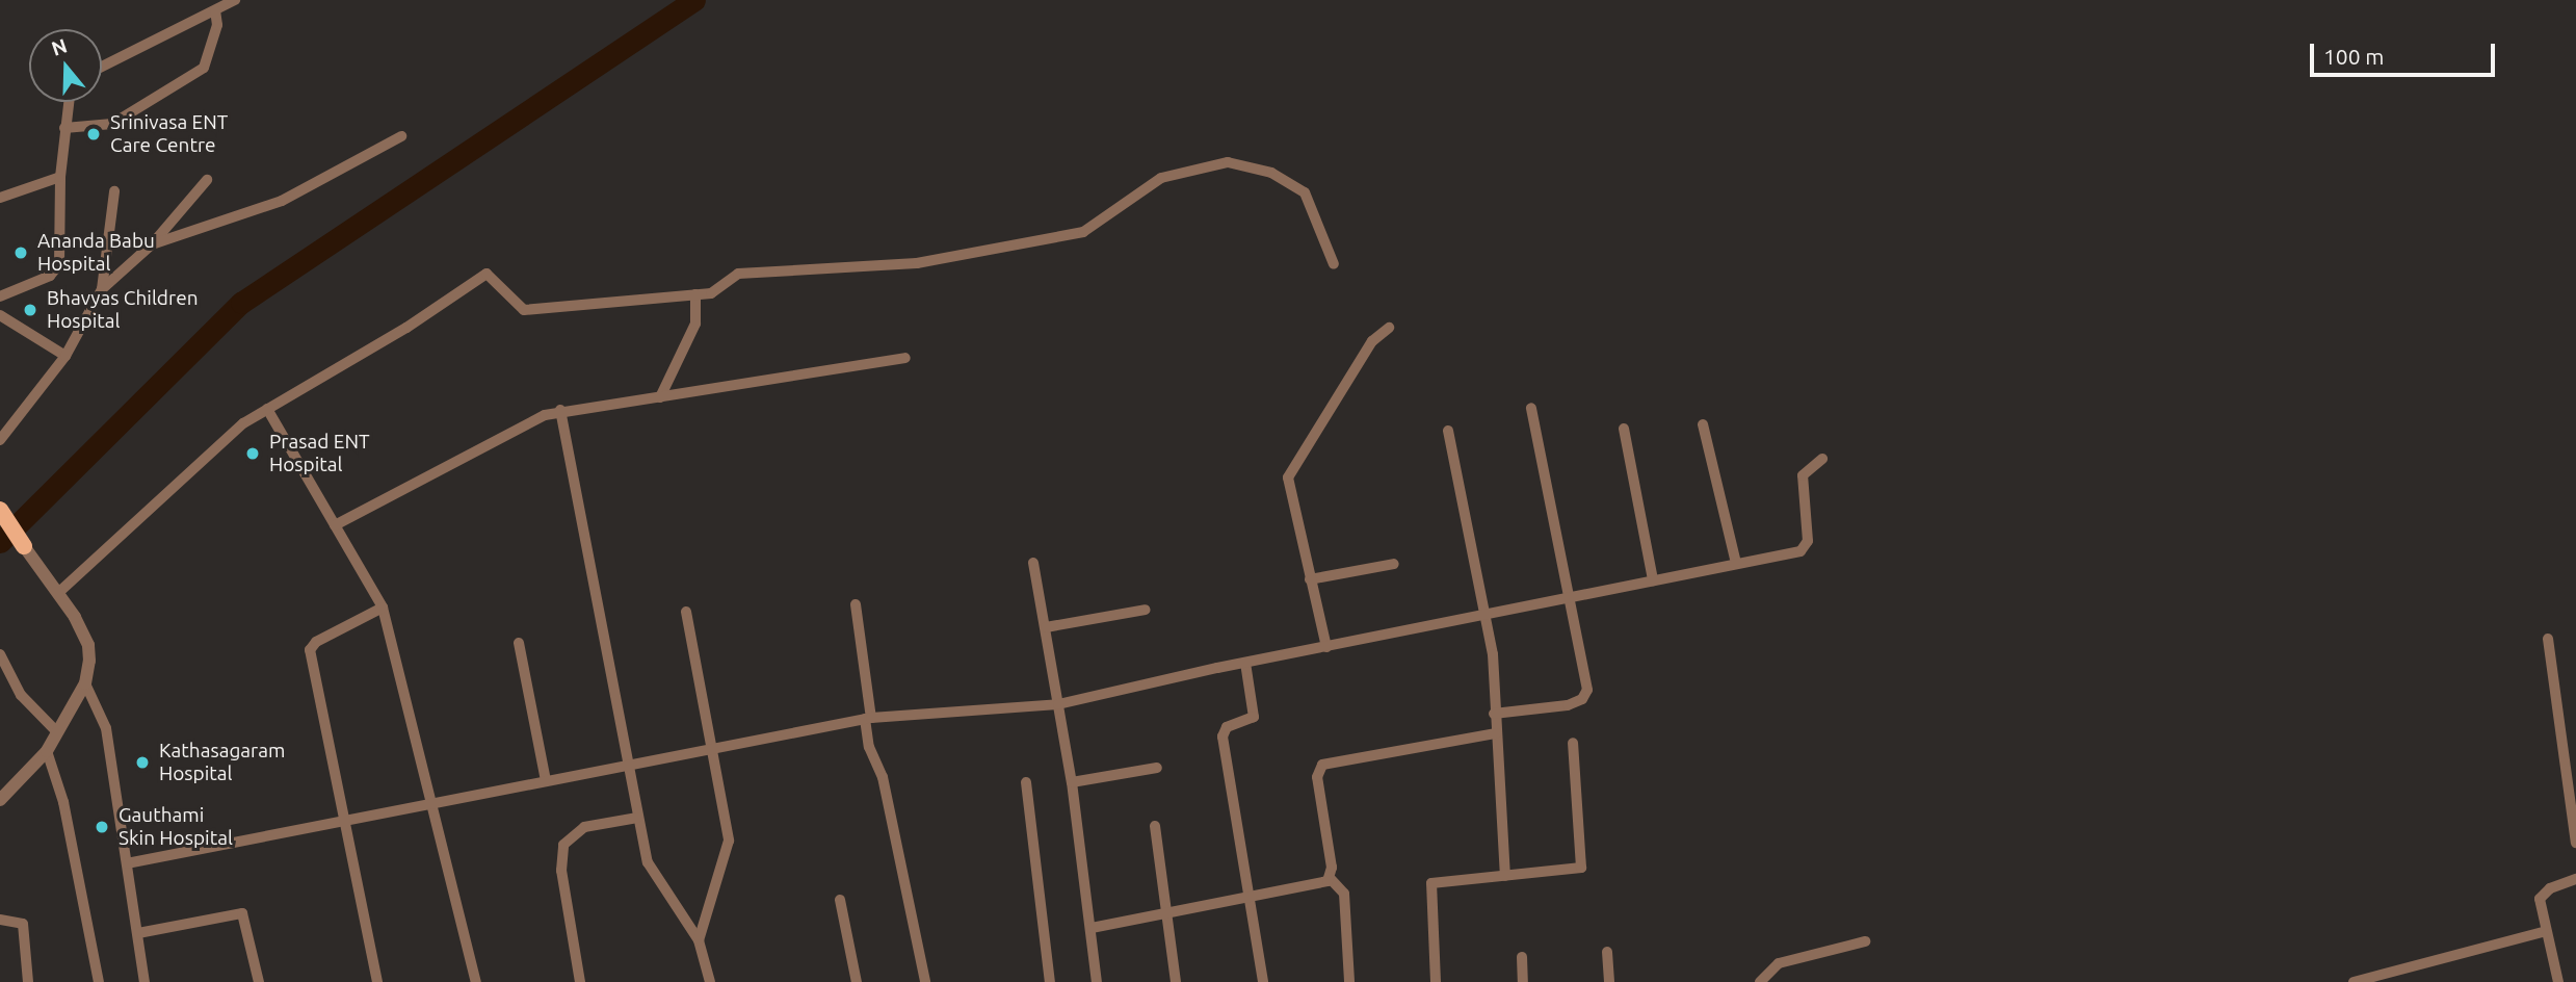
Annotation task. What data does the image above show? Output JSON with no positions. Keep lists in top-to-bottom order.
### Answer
{
  "places": [
    "Srinivasa ENT Care Centre",
    "Ananda Babu Hospital",
    "Bhavyas Children Hospital",
    "Prasad ENT Hospital",
    "Kathasagaram Hospital",
    "Gauthami Skin Hospital"
  ],
  "scale_bar": "100 m",
  "north": "top"
}
